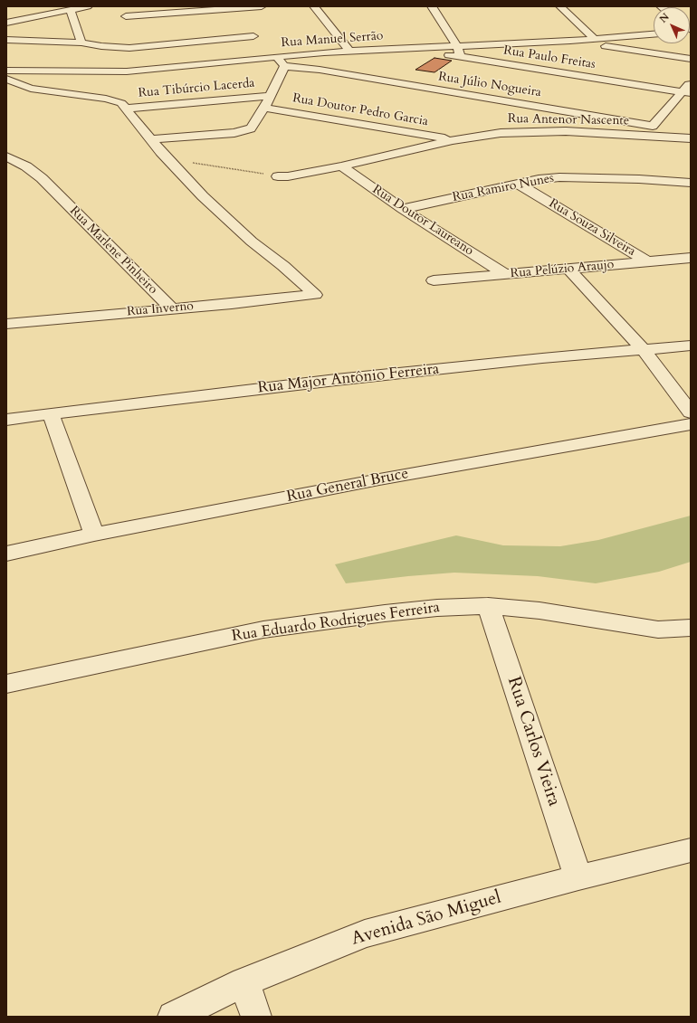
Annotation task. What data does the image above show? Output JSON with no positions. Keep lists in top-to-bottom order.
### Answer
{
  "streets": {
    "street": [
      "Rua Manuel Serrão",
      "Rua Paulo Freitas",
      "Rua Júlio Nogueira",
      "Rua Tibúrcio Lacerda",
      "Rua Doutor Pedro Garcia",
      "Rua Antenor Nascente",
      "Rua Ramiro Nunes",
      "Rua Doutor Laureano",
      "Rua Souza Silveira",
      "Rua Marlene Pinheiro",
      "Rua Pelúzio Araujo",
      "Rua Inverno",
      "Rua Major Antônio Ferreira",
      "Rua General Bruce",
      "Rua Eduardo Rodrigues Ferreira",
      "Rua Carlos Vieira",
      "Avenida São Miguel"
    ]
  },
  "crossings": [
    ["Rua Manuel Serrão", "Rua Paulo Freitas"],
    ["Rua Doutor Pedro Garcia", "Rua Antenor Nascente"],
    ["Rua Antenor Nascente", "Rua Doutor Laureano"],
    ["Rua Ramiro Nunes", "Rua Doutor Laureano"],
    ["Rua Ramiro Nunes", "Rua Souza Silveira"],
    ["Rua Doutor Laureano", "Rua Pelúzio Araujo"],
    ["Rua Souza Silveira", "Rua Pelúzio Araujo"],
    ["Rua Marlene Pinheiro", "Rua Inverno"],
    ["Rua Eduardo Rodrigues Ferreira", "Rua Carlos Vieira"],
    ["Rua Carlos Vieira", "Avenida São Miguel"]
  ],
  "north": "top left"
}
